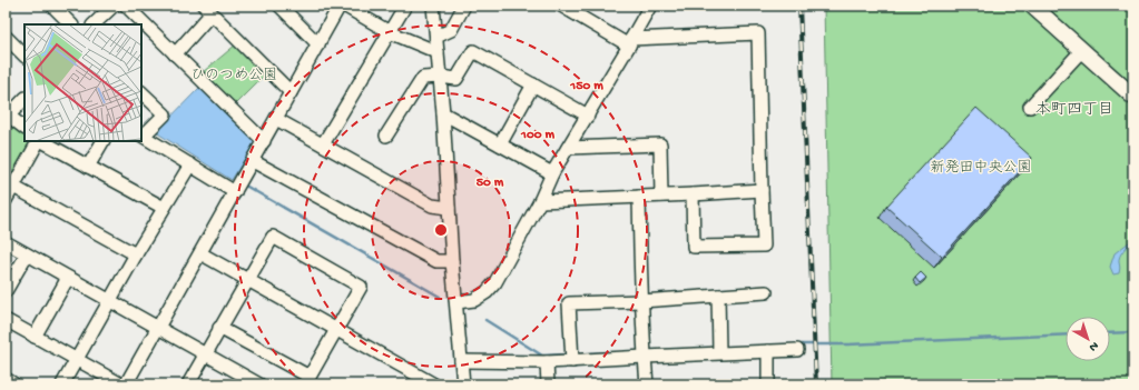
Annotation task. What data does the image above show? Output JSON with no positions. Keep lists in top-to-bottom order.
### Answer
{
  "districts": ["本町四丁目"],
  "parks": ["ひのつめ公園", "新発田中央公園"],
  "north": "bottom right",
  "rings": ["150 m", "100 m", "50 m"]
}
